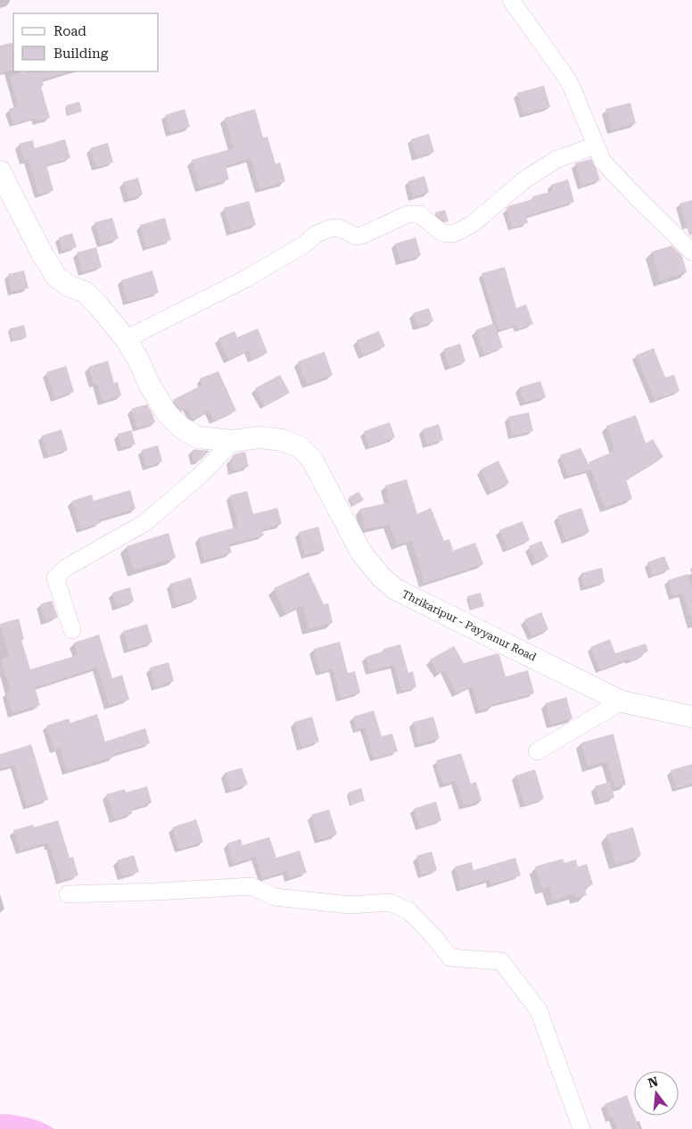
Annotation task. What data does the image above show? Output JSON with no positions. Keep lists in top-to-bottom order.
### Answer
{
  "streets": {
    "main road": ["Thrikaripur - Payyanur Road"]
  },
  "legend": ["Road", "Building"],
  "north": "top"
}
